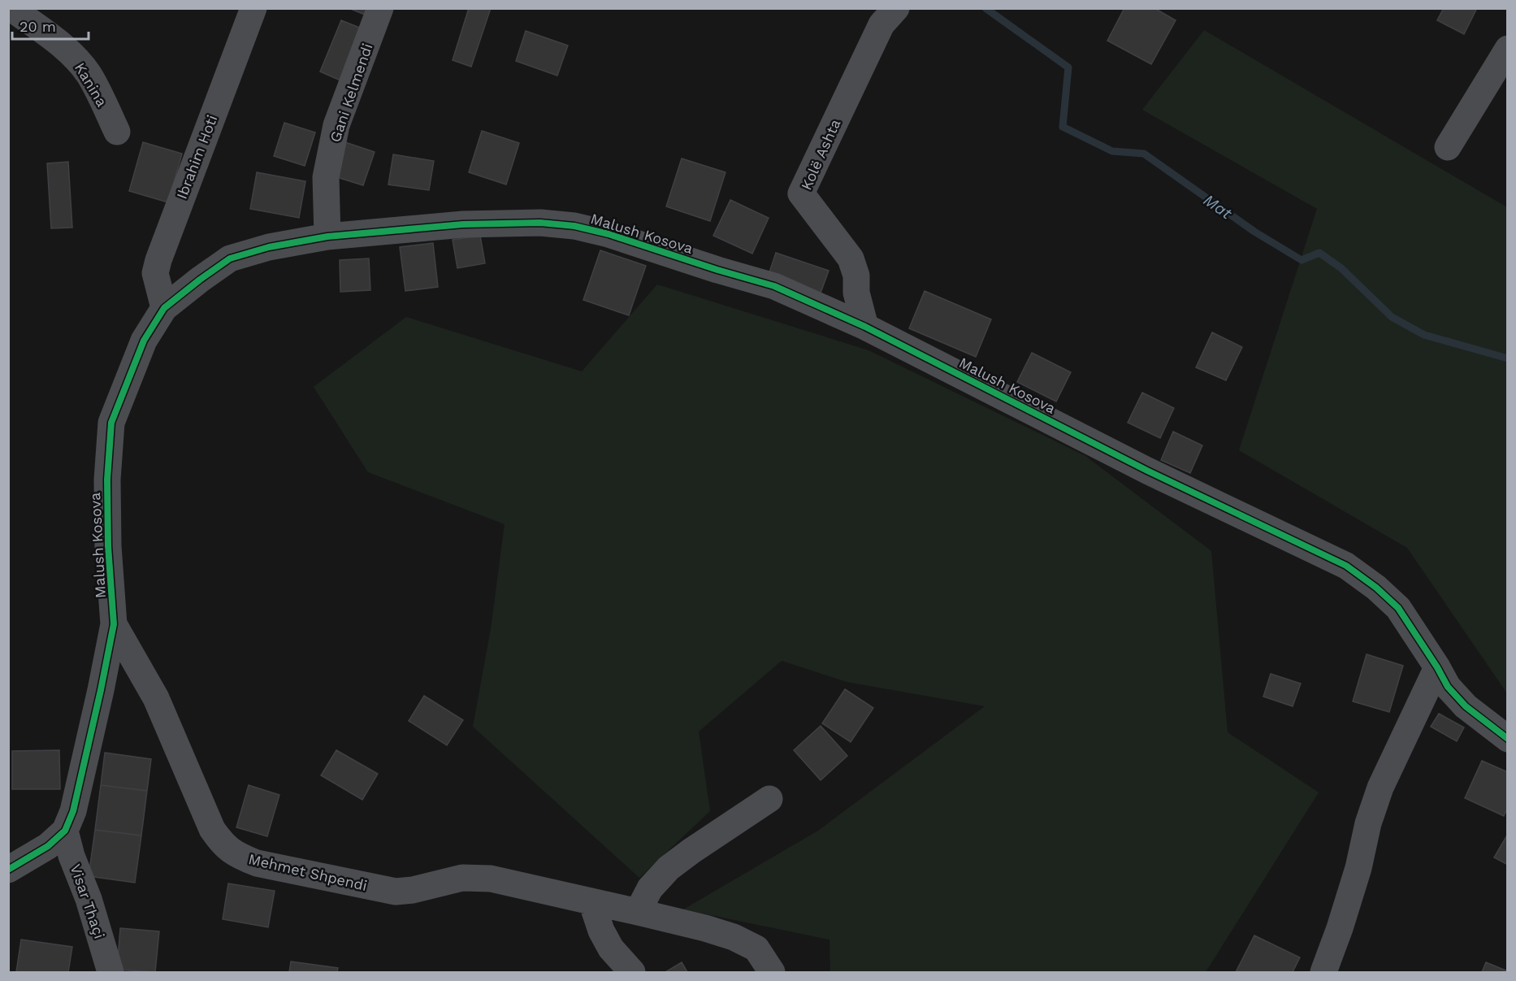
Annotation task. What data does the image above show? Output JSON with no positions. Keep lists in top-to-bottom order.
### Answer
{
  "streets": {
    "street": [
      "Kanina",
      "Gani Kelmendi",
      "Kolë Ashta",
      "Ibrahim Hoti",
      "Malush Kosova",
      "Mehmet Shpendi",
      "Visar Thaçi"
    ]
  },
  "crossings": [
    ["Gani Kelmendi", "Malush Kosova"],
    ["Kolë Ashta", "Malush Kosova"],
    ["Ibrahim Hoti", "Malush Kosova"],
    ["Malush Kosova", "Mehmet Shpendi"],
    ["Malush Kosova", "Visar Thaçi"]
  ],
  "water": ["Mat"],
  "scale_bar": "20 m"
}
